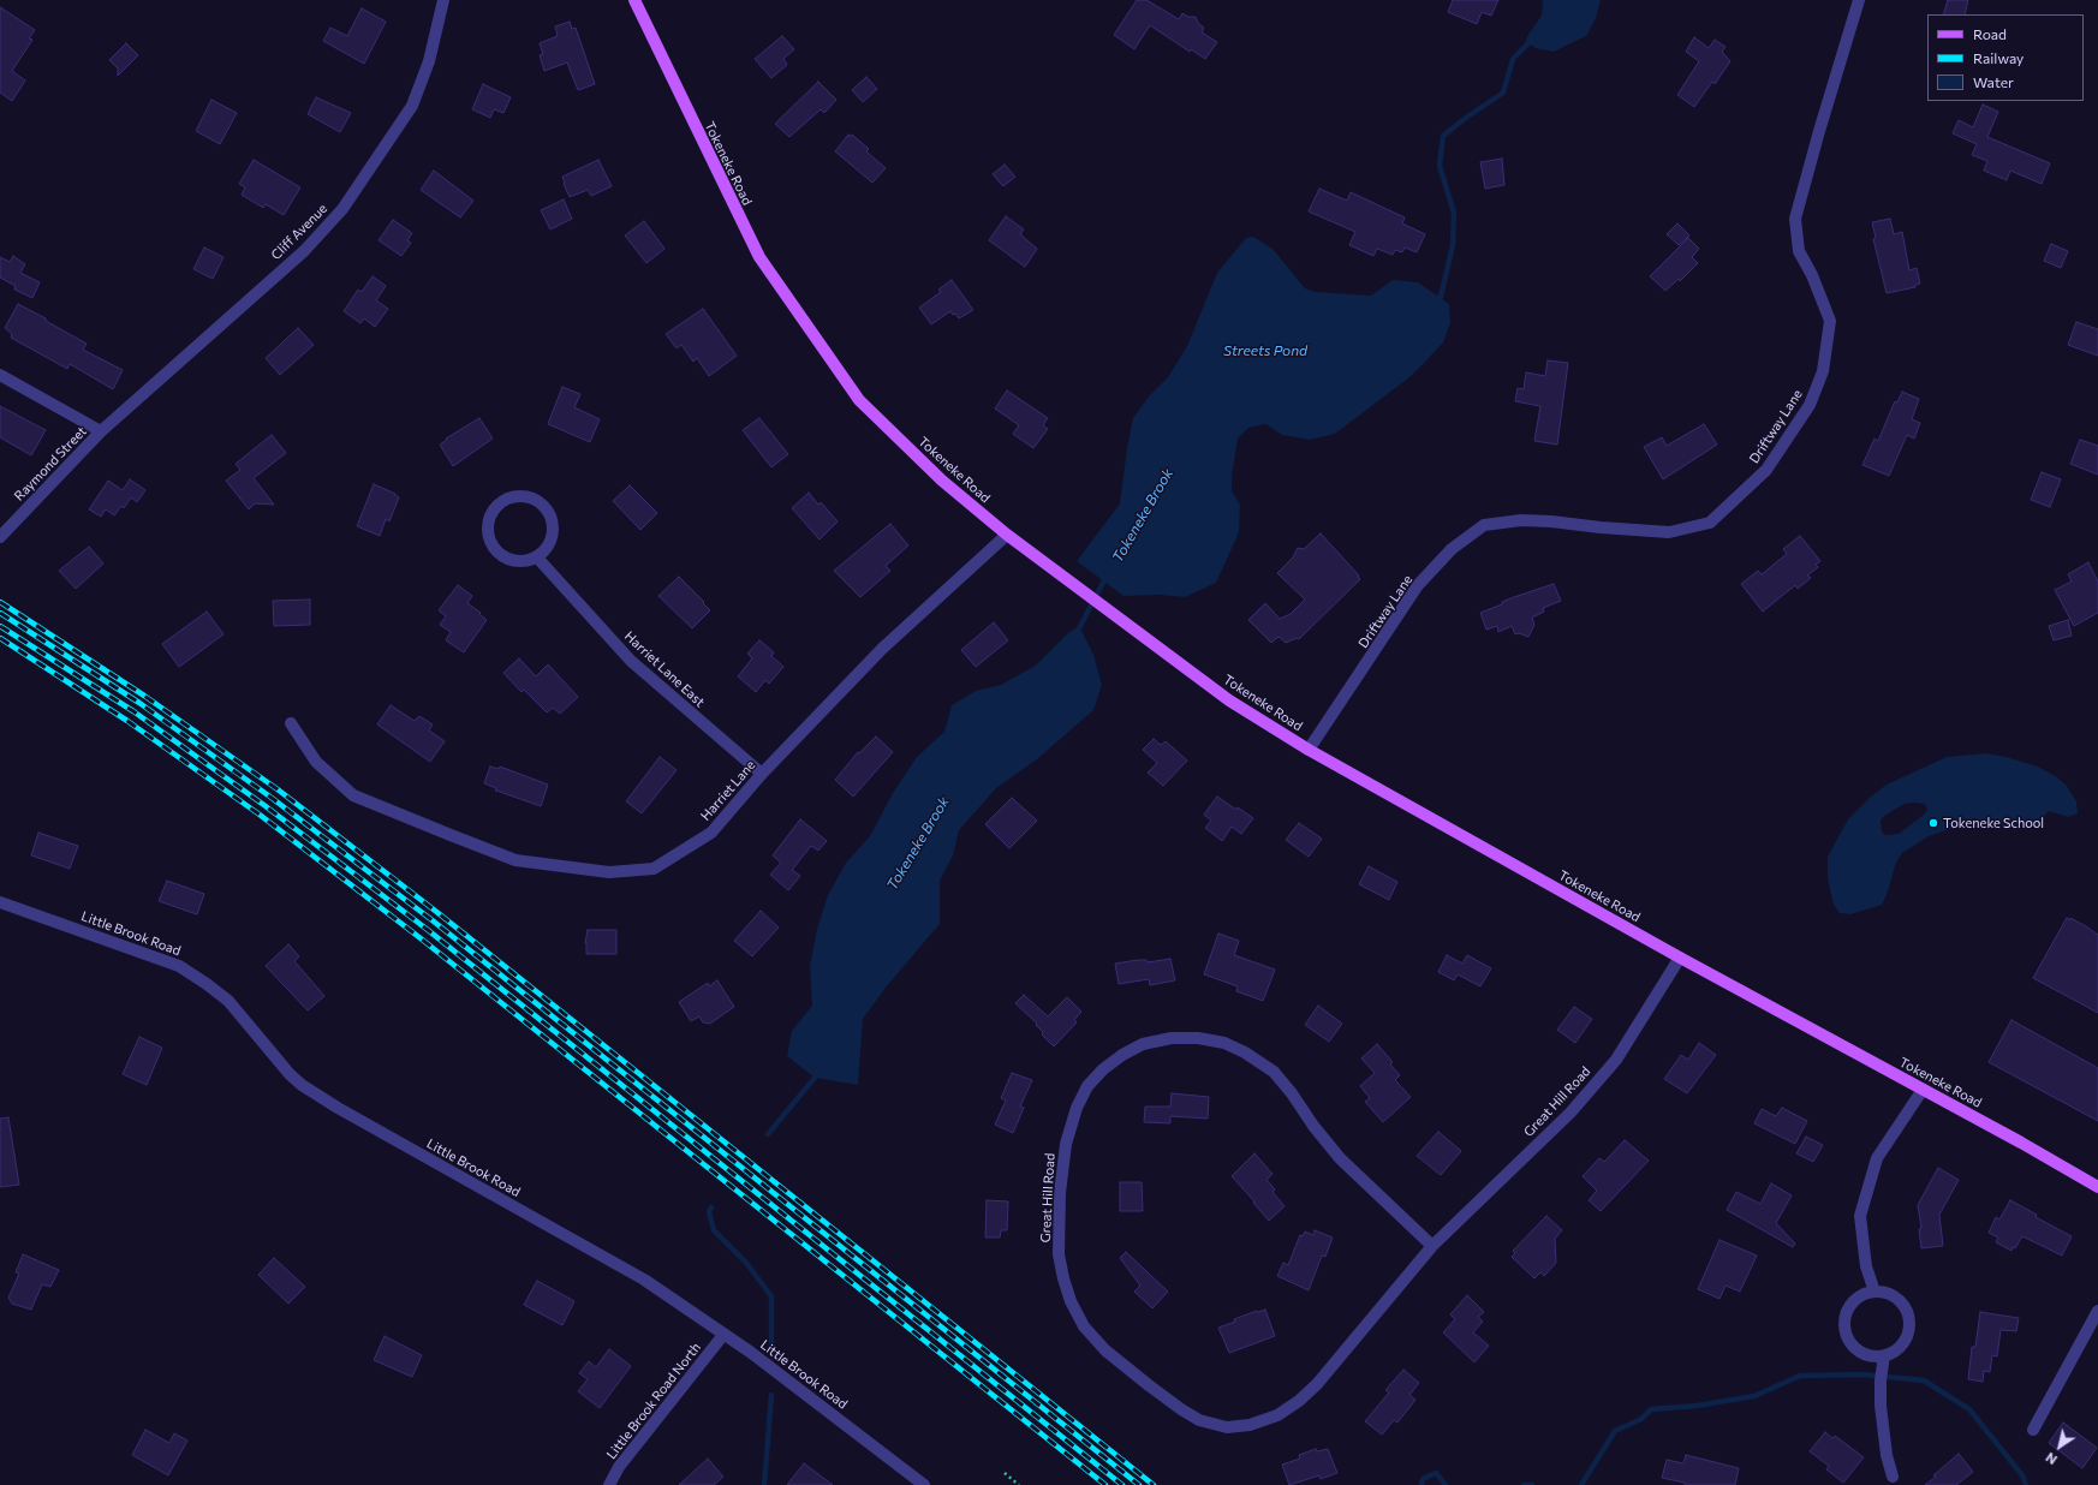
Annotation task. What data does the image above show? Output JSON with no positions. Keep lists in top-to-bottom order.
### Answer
{
  "streets": {
    "main road": ["Tokeneke Road"],
    "street": [
      "Cliff Avenue",
      "Driftway Lane",
      "Raymond Street",
      "Harriet Lane East",
      "Harriet Lane",
      "Little Brook Road",
      "Great Hill Road",
      "Little Brook Road North"
    ]
  },
  "crossings": [
    ["Tokeneke Road", "Driftway Lane"],
    ["Tokeneke Road", "Harriet Lane"],
    ["Tokeneke Road", "Great Hill Road"],
    ["Cliff Avenue", "Raymond Street"],
    ["Harriet Lane East", "Harriet Lane"],
    ["Little Brook Road", "Little Brook Road North"]
  ],
  "water": ["Streets Pond", "Tokeneke Brook"],
  "places": ["Tokeneke School"],
  "legend": ["Road", "Railway", "Water"],
  "north": "bottom left"
}
